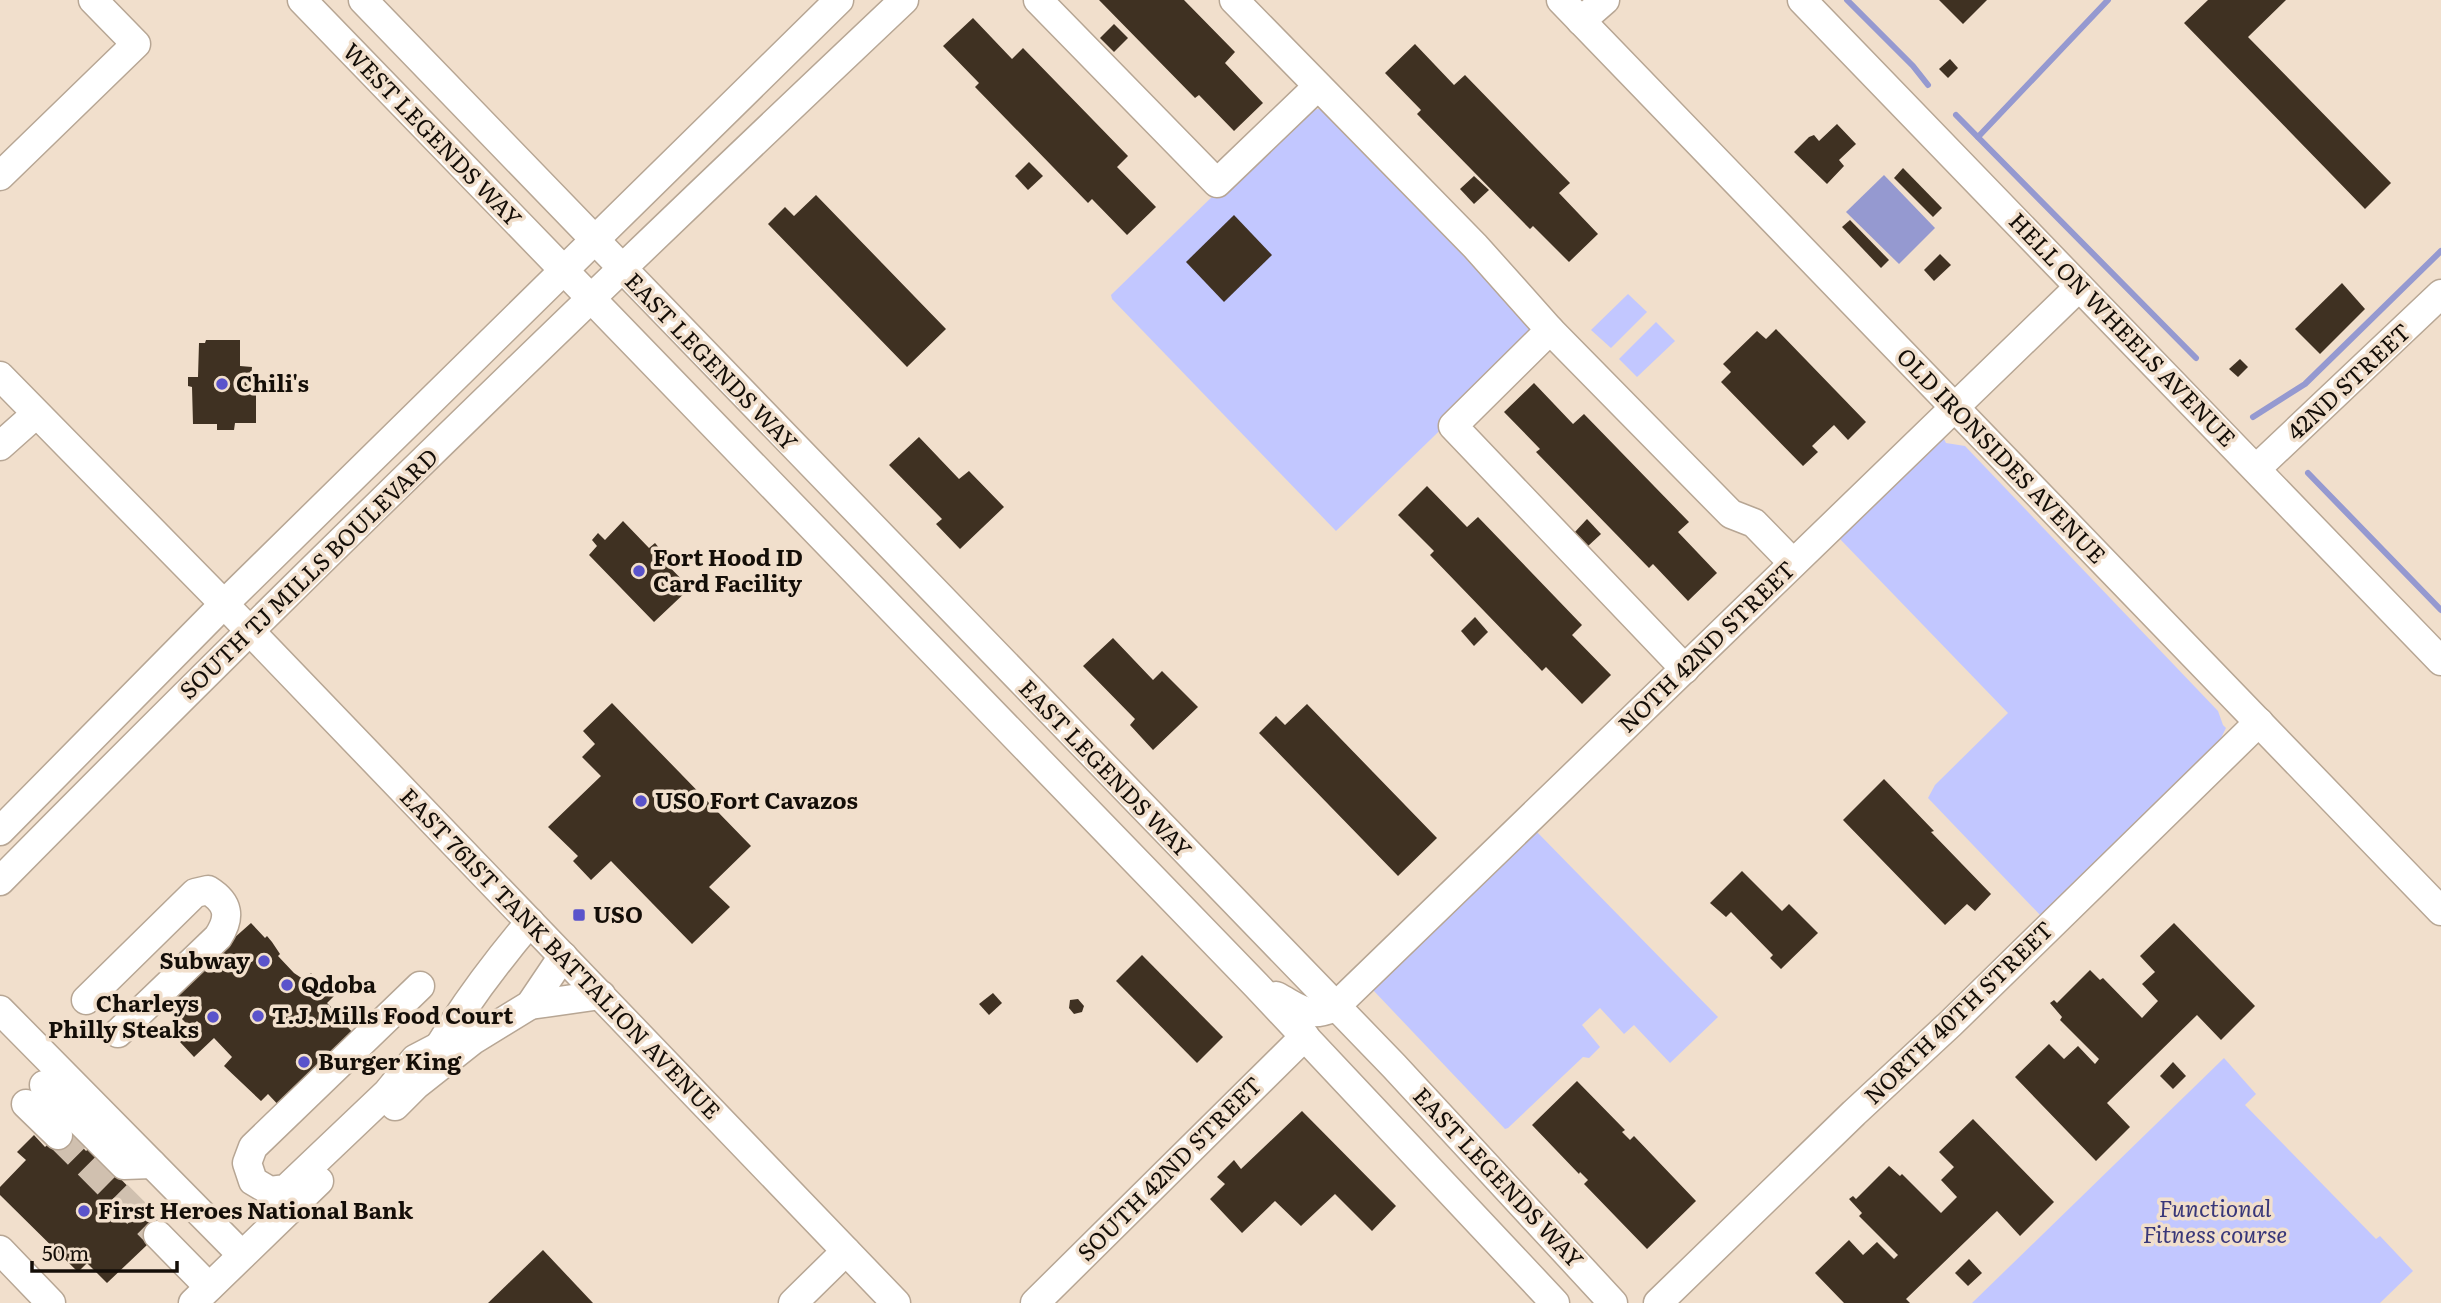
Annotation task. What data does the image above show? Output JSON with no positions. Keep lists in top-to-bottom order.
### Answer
{
  "streets": {
    "street": [
      "WEST LEGENDS WAY",
      "HELL ON WHEELS AVENUE",
      "EAST LEGENDS WAY",
      "42ND STREET",
      "OLD IRONSIDES AVENUE",
      "SOUTH TJ MILLS BOULEVARD",
      "NOTH 42ND STREET",
      "EAST 761ST TANK BATTALION AVENUE",
      "NORTH 40TH STREET",
      "SOUTH 42ND STREET"
    ]
  },
  "crossings": [
    ["WEST LEGENDS WAY", "EAST LEGENDS WAY"],
    ["WEST LEGENDS WAY", "SOUTH TJ MILLS BOULEVARD"],
    ["HELL ON WHEELS AVENUE", "42ND STREET"],
    ["HELL ON WHEELS AVENUE", "NOTH 42ND STREET"],
    ["EAST LEGENDS WAY", "SOUTH TJ MILLS BOULEVARD"],
    ["EAST LEGENDS WAY", "NOTH 42ND STREET"],
    ["EAST LEGENDS WAY", "SOUTH 42ND STREET"],
    ["OLD IRONSIDES AVENUE", "NOTH 42ND STREET"],
    ["OLD IRONSIDES AVENUE", "NORTH 40TH STREET"],
    ["SOUTH TJ MILLS BOULEVARD", "EAST 761ST TANK BATTALION AVENUE"]
  ],
  "parks": ["Functional Fitness course"],
  "places": {
    "other": [
      "Chili's",
      "Fort Hood ID Card Facility",
      "USO Fort Cavazos",
      "Subway",
      "Qdoba",
      "T.J. Mills Food Court",
      "Charleys Philly Steaks",
      "Burger King",
      "First Heroes National Bank"
    ],
    "transit": ["USO"]
  },
  "scale_bar": "50 m"
}
